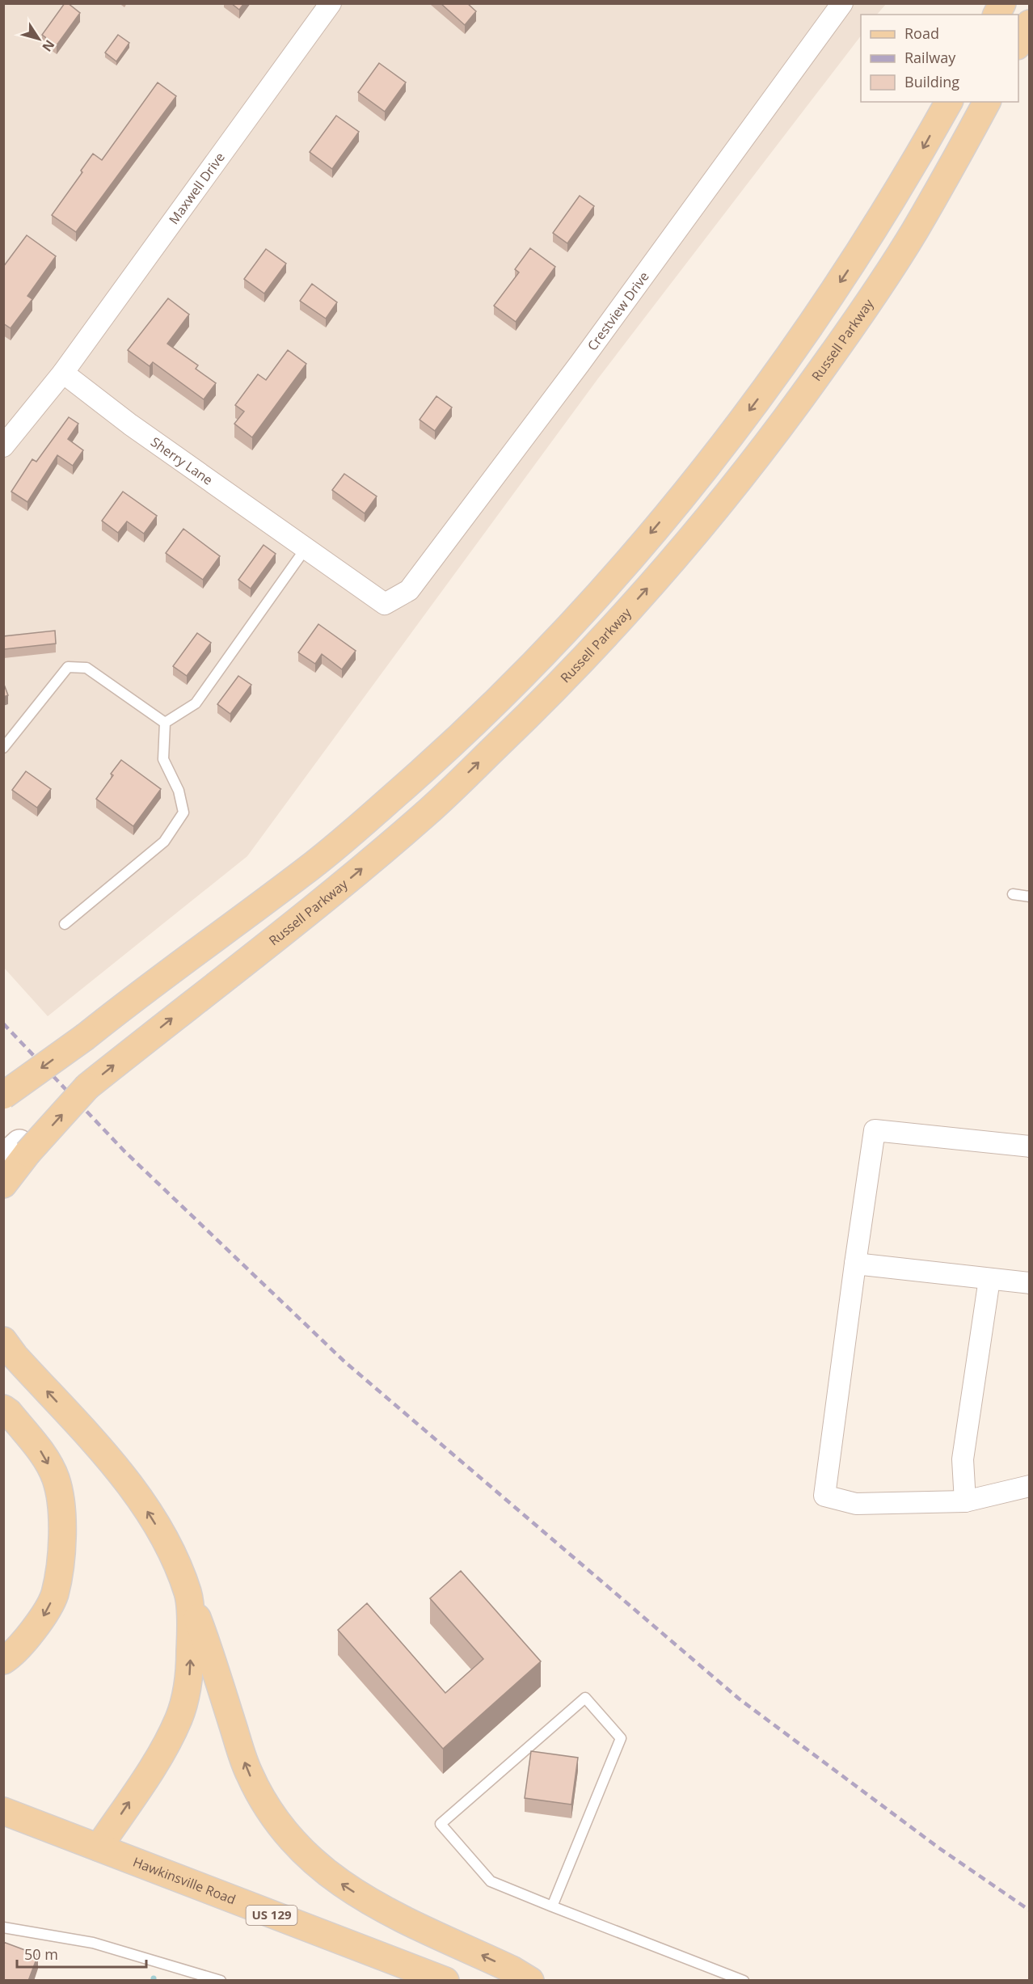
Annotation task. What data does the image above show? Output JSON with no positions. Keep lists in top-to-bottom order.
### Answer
{
  "streets": {
    "main road": ["Russell Parkway", "Hawkinsville Road", "US 129"],
    "street": ["Maxwell Drive", "Crestview Drive", "Sherry Lane"]
  },
  "crossings": [
    ["Maxwell Drive", "Sherry Lane"],
    ["Crestview Drive", "Sherry Lane"]
  ],
  "legend": ["Road", "Railway", "Building"],
  "scale_bar": "50 m",
  "north": "bottom right"
}
